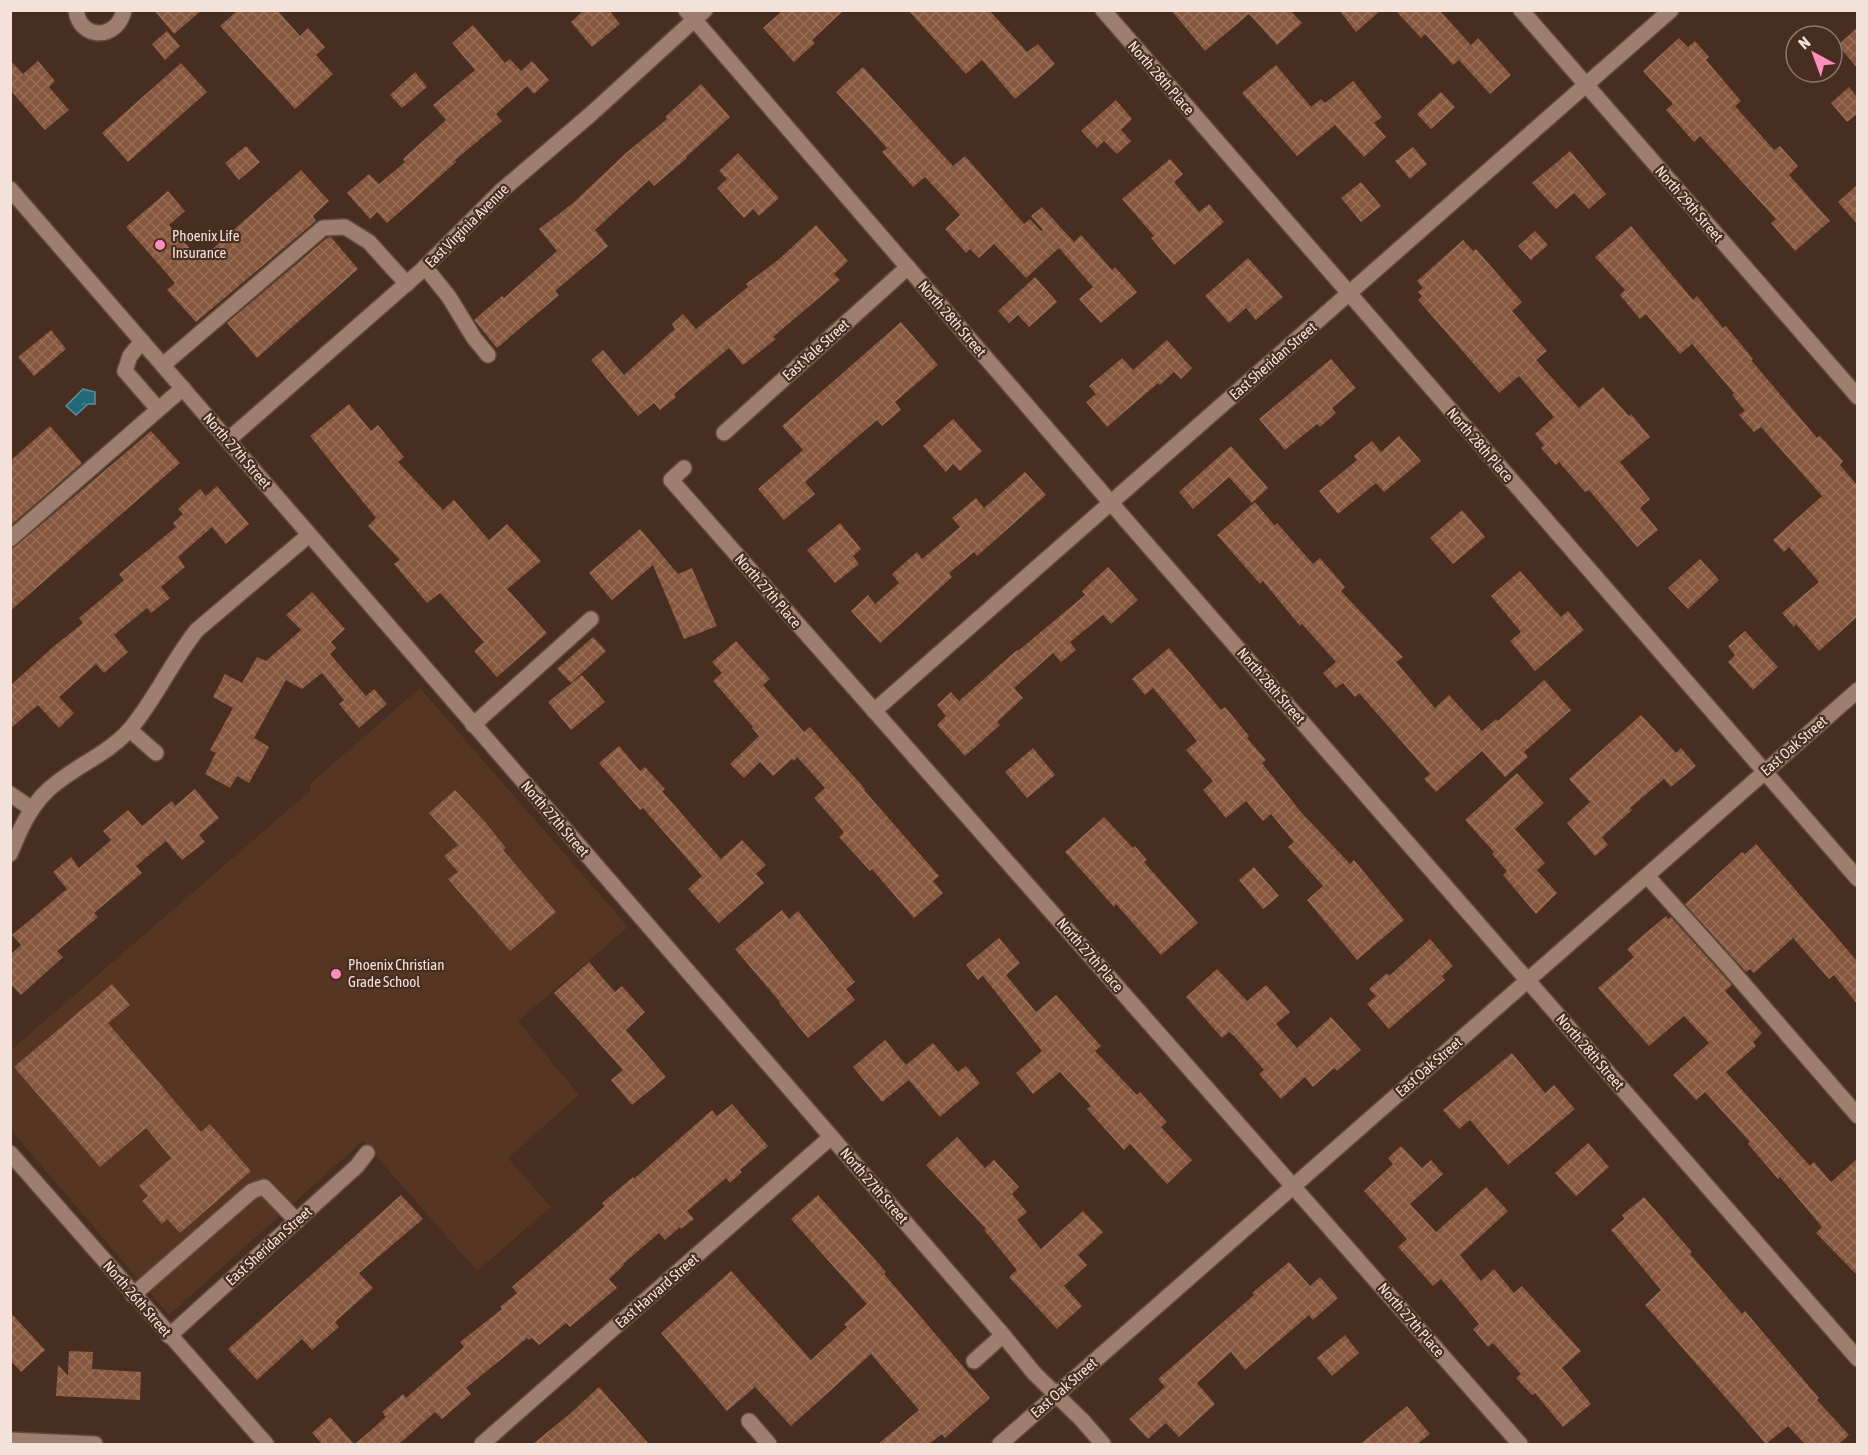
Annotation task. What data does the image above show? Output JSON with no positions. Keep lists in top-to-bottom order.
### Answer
{
  "streets": {
    "street": [
      "North 28th Place",
      "North 29th Street",
      "East Virginia Avenue",
      "North 28th Street",
      "East Yale Street",
      "East Sheridan Street",
      "North 27th Street",
      "North 27th Place",
      "East Oak Street",
      "East Harvard Street",
      "North 26th Street"
    ]
  },
  "crossings": [
    ["North 28th Place", "East Sheridan Street"],
    ["North 28th Place", "East Oak Street"],
    ["North 29th Street", "East Sheridan Street"],
    ["East Virginia Avenue", "North 28th Street"],
    ["East Virginia Avenue", "North 27th Street"],
    ["North 28th Street", "East Yale Street"],
    ["North 28th Street", "East Sheridan Street"],
    ["North 28th Street", "East Oak Street"],
    ["East Sheridan Street", "North 27th Place"],
    ["East Sheridan Street", "North 26th Street"],
    ["North 27th Street", "East Oak Street"],
    ["North 27th Street", "East Harvard Street"],
    ["North 27th Place", "East Oak Street"]
  ],
  "places": ["Phoenix Life Insurance", "Phoenix Christian Grade School"],
  "north": "top left"
}
